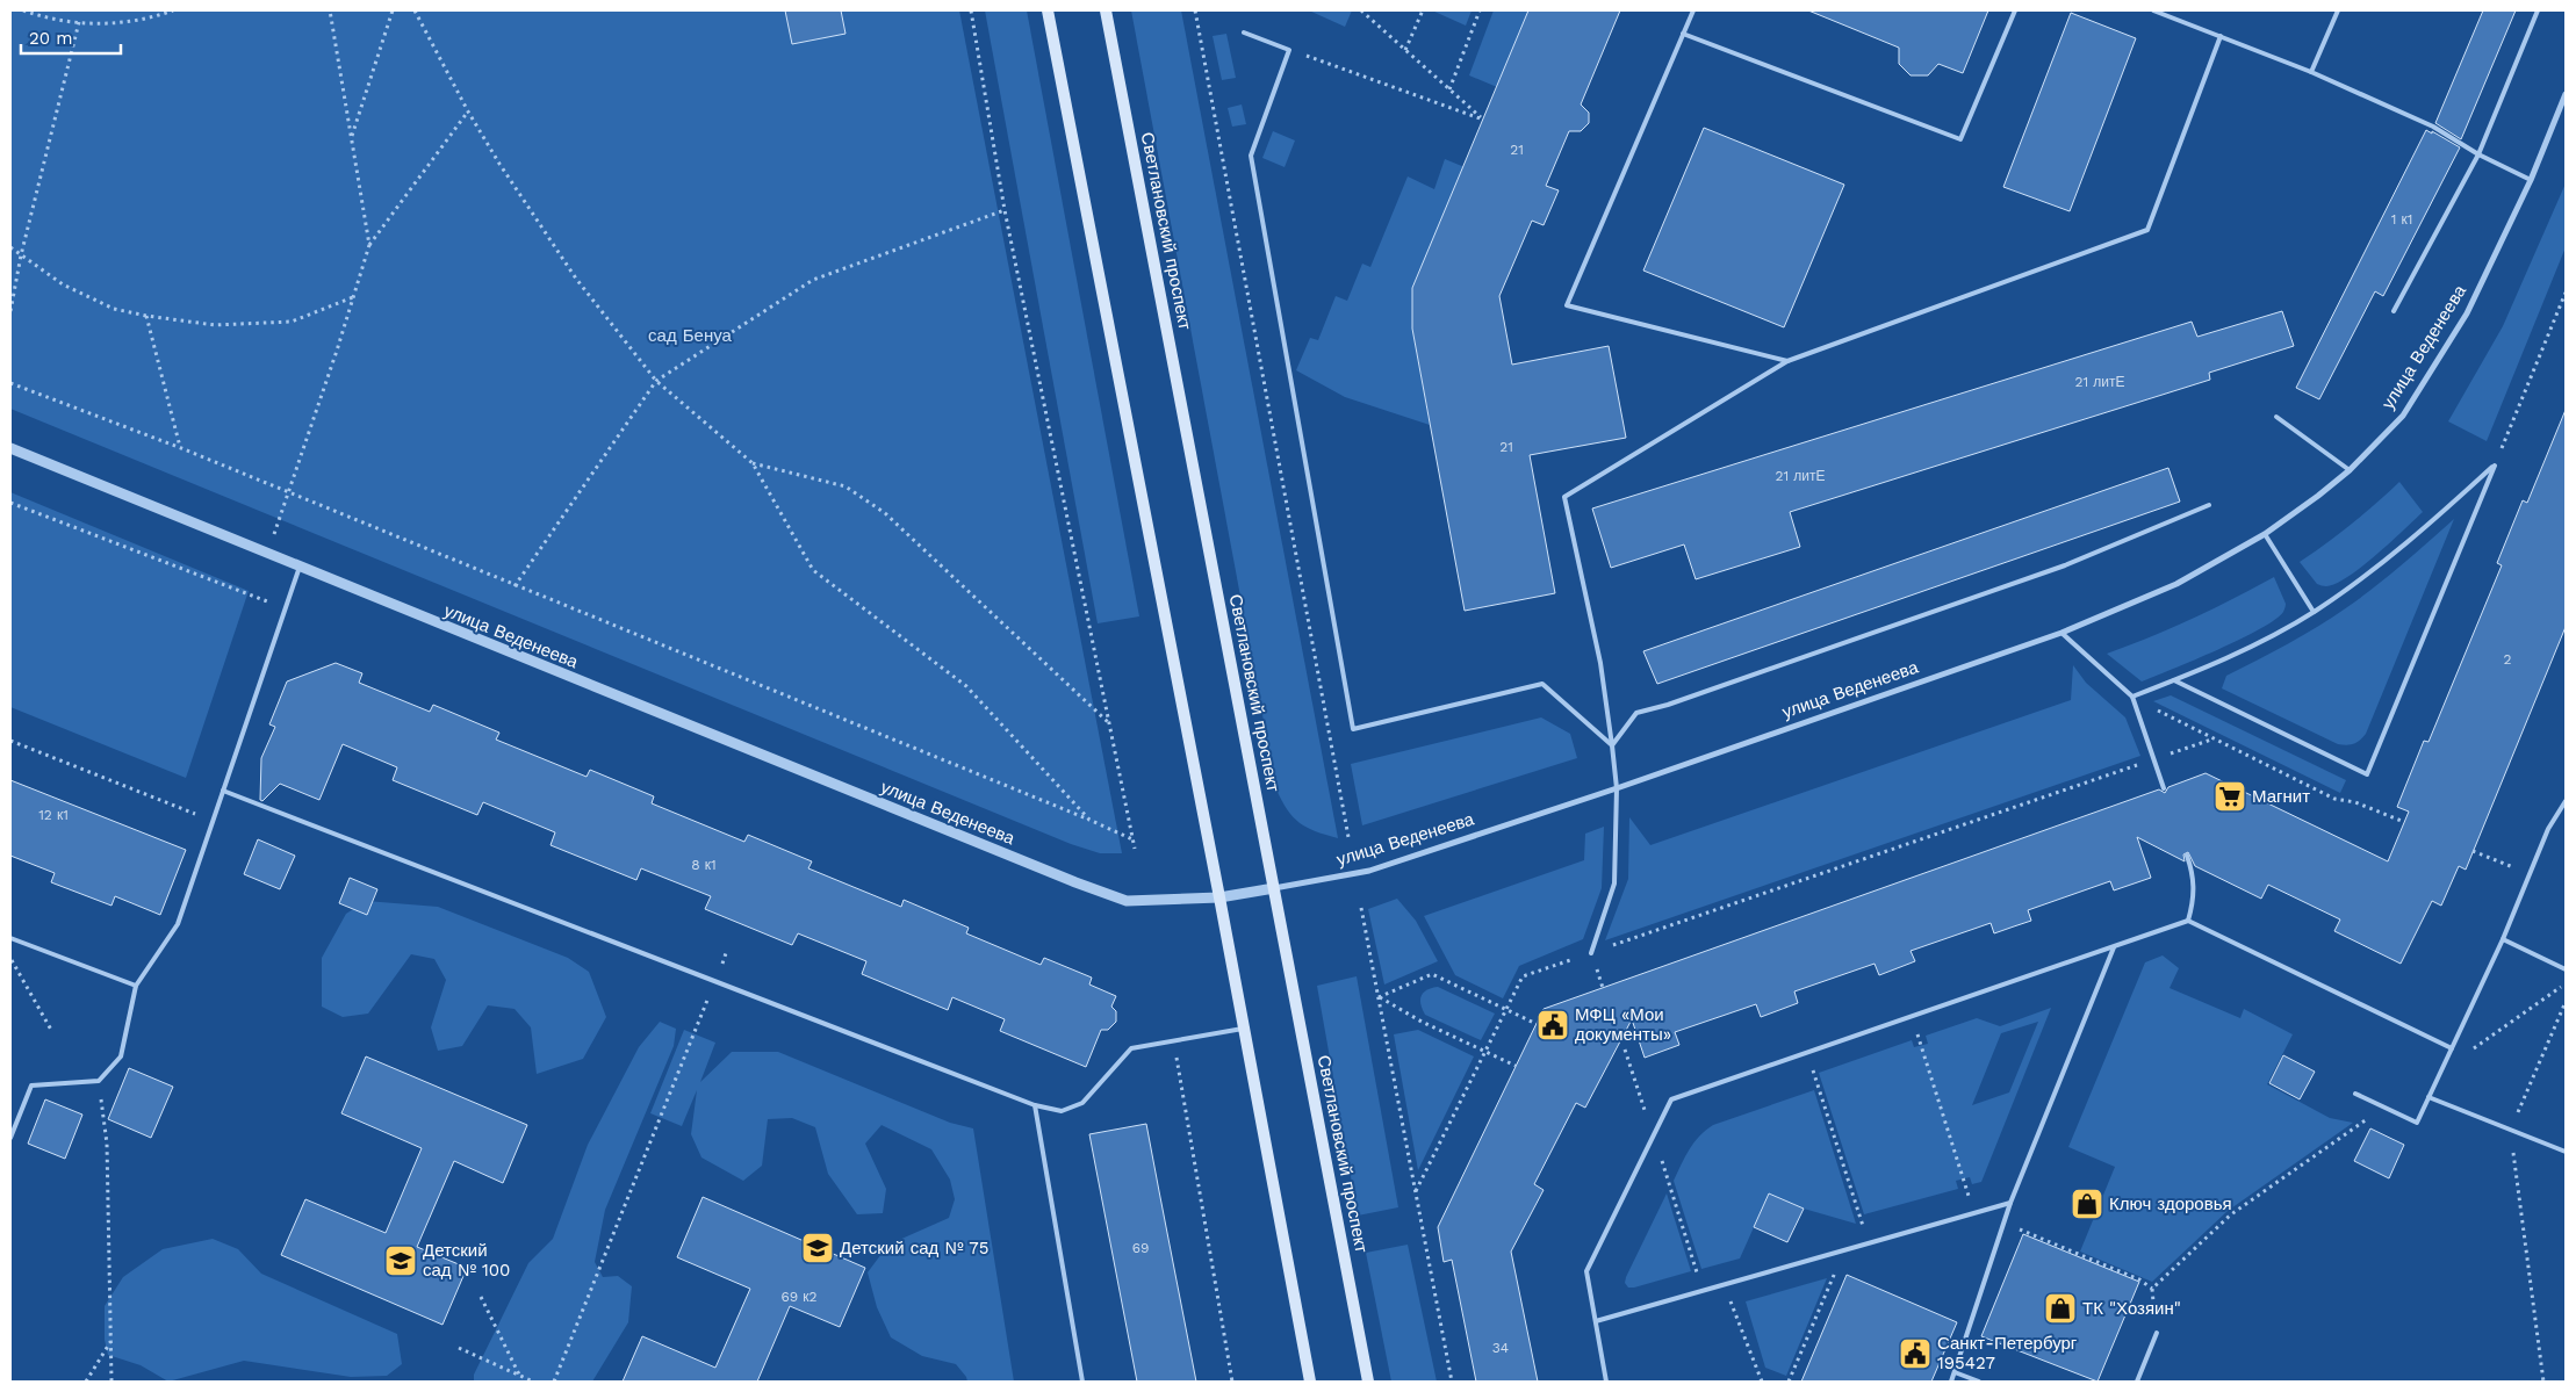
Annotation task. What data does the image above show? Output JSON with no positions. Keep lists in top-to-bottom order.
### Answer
{
  "streets": {
    "main road": ["Светлановский проспект"],
    "street": ["улица Веденеева"]
  },
  "crossings": [
    ["Светлановский проспект", "улица Веденеева"]
  ],
  "parks": ["сад Бенуа"],
  "places": {
    "supermarket": ["Магнит"],
    "public building": ["МФЦ «Мои документы»", "Санкт-Петербург 195427"],
    "shop": ["Ключ здоровья", "ТК \"Хозяин\""],
    "school or university": ["Детский сад № 75", "Детский сад № 100"]
  },
  "house_numbers": [
    "21",
    "1 к1",
    "21 литЕ",
    "21",
    "21 литЕ",
    "2",
    "12 к1",
    "8 к1",
    "69",
    "69 к2",
    "34"
  ],
  "scale_bar": "20 m"
}
